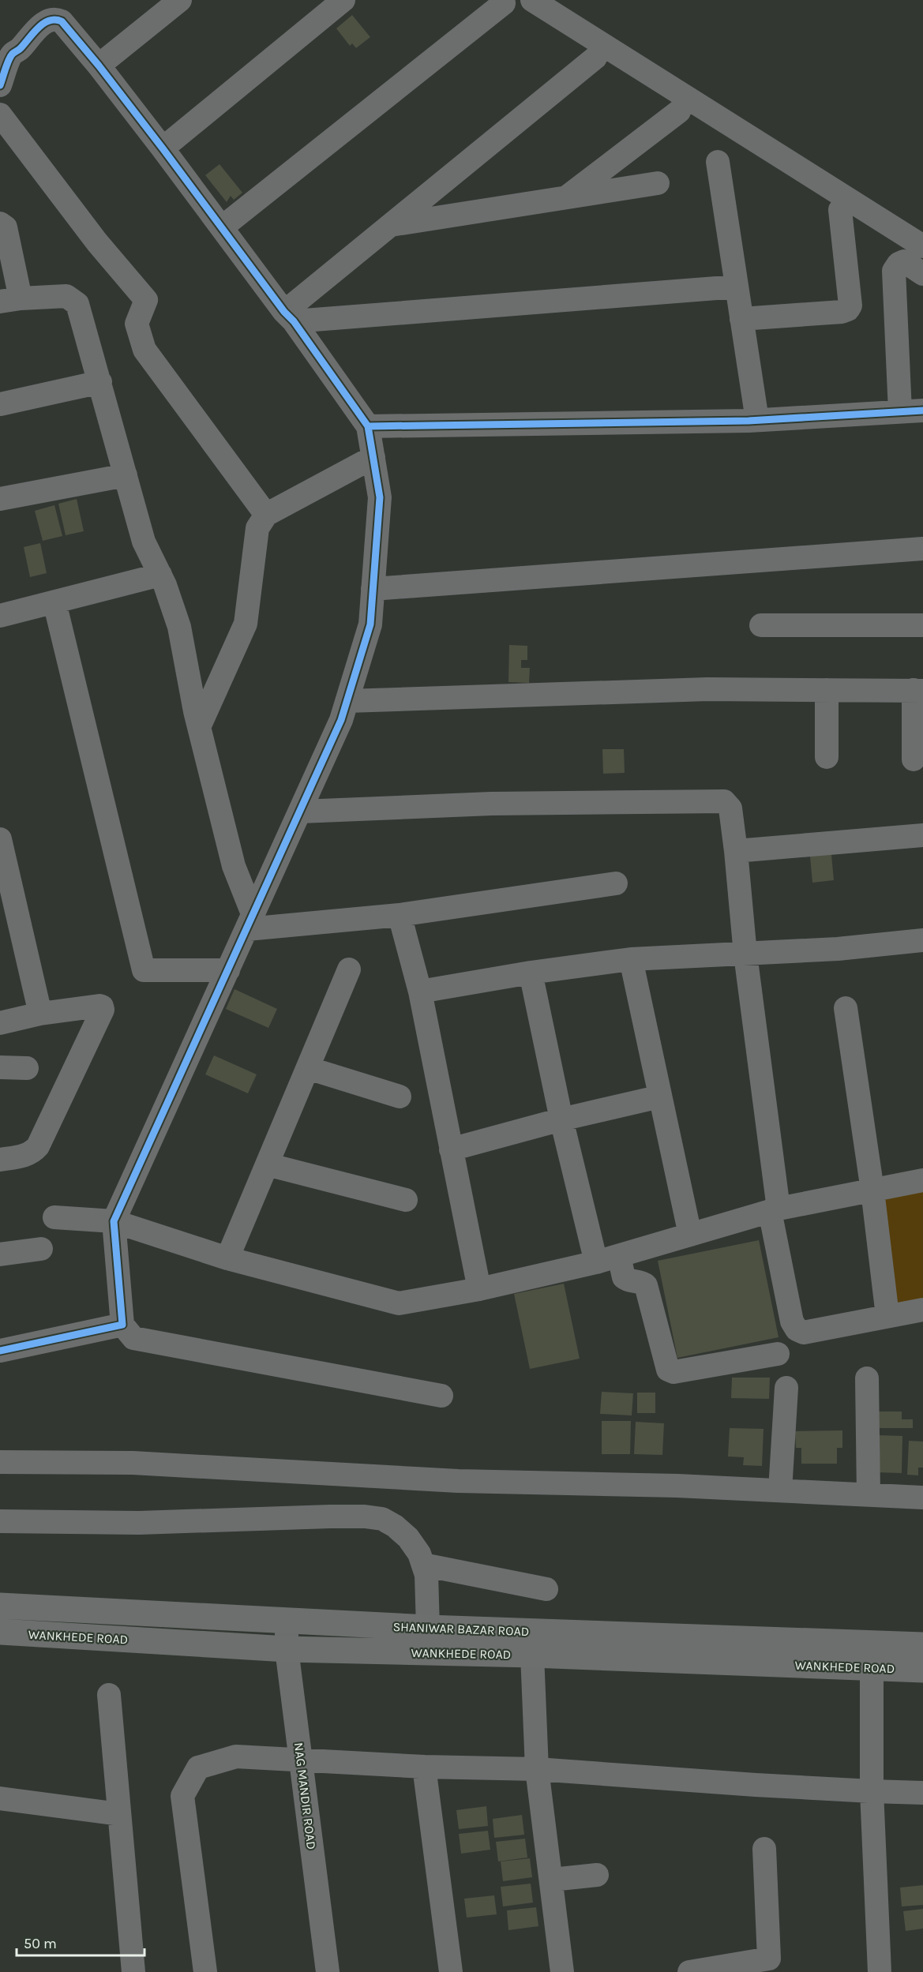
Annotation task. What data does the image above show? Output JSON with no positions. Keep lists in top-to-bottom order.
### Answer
{
  "streets": {
    "main road": ["SHANIWAR BAZAR ROAD", "WANKHEDE ROAD"],
    "street": ["NAG MANDIR ROAD"]
  },
  "crossings": [
    ["SHANIWAR BAZAR ROAD", "NAG MANDIR ROAD"],
    ["WANKHEDE ROAD", "NAG MANDIR ROAD"]
  ],
  "scale_bar": "50 m"
}
